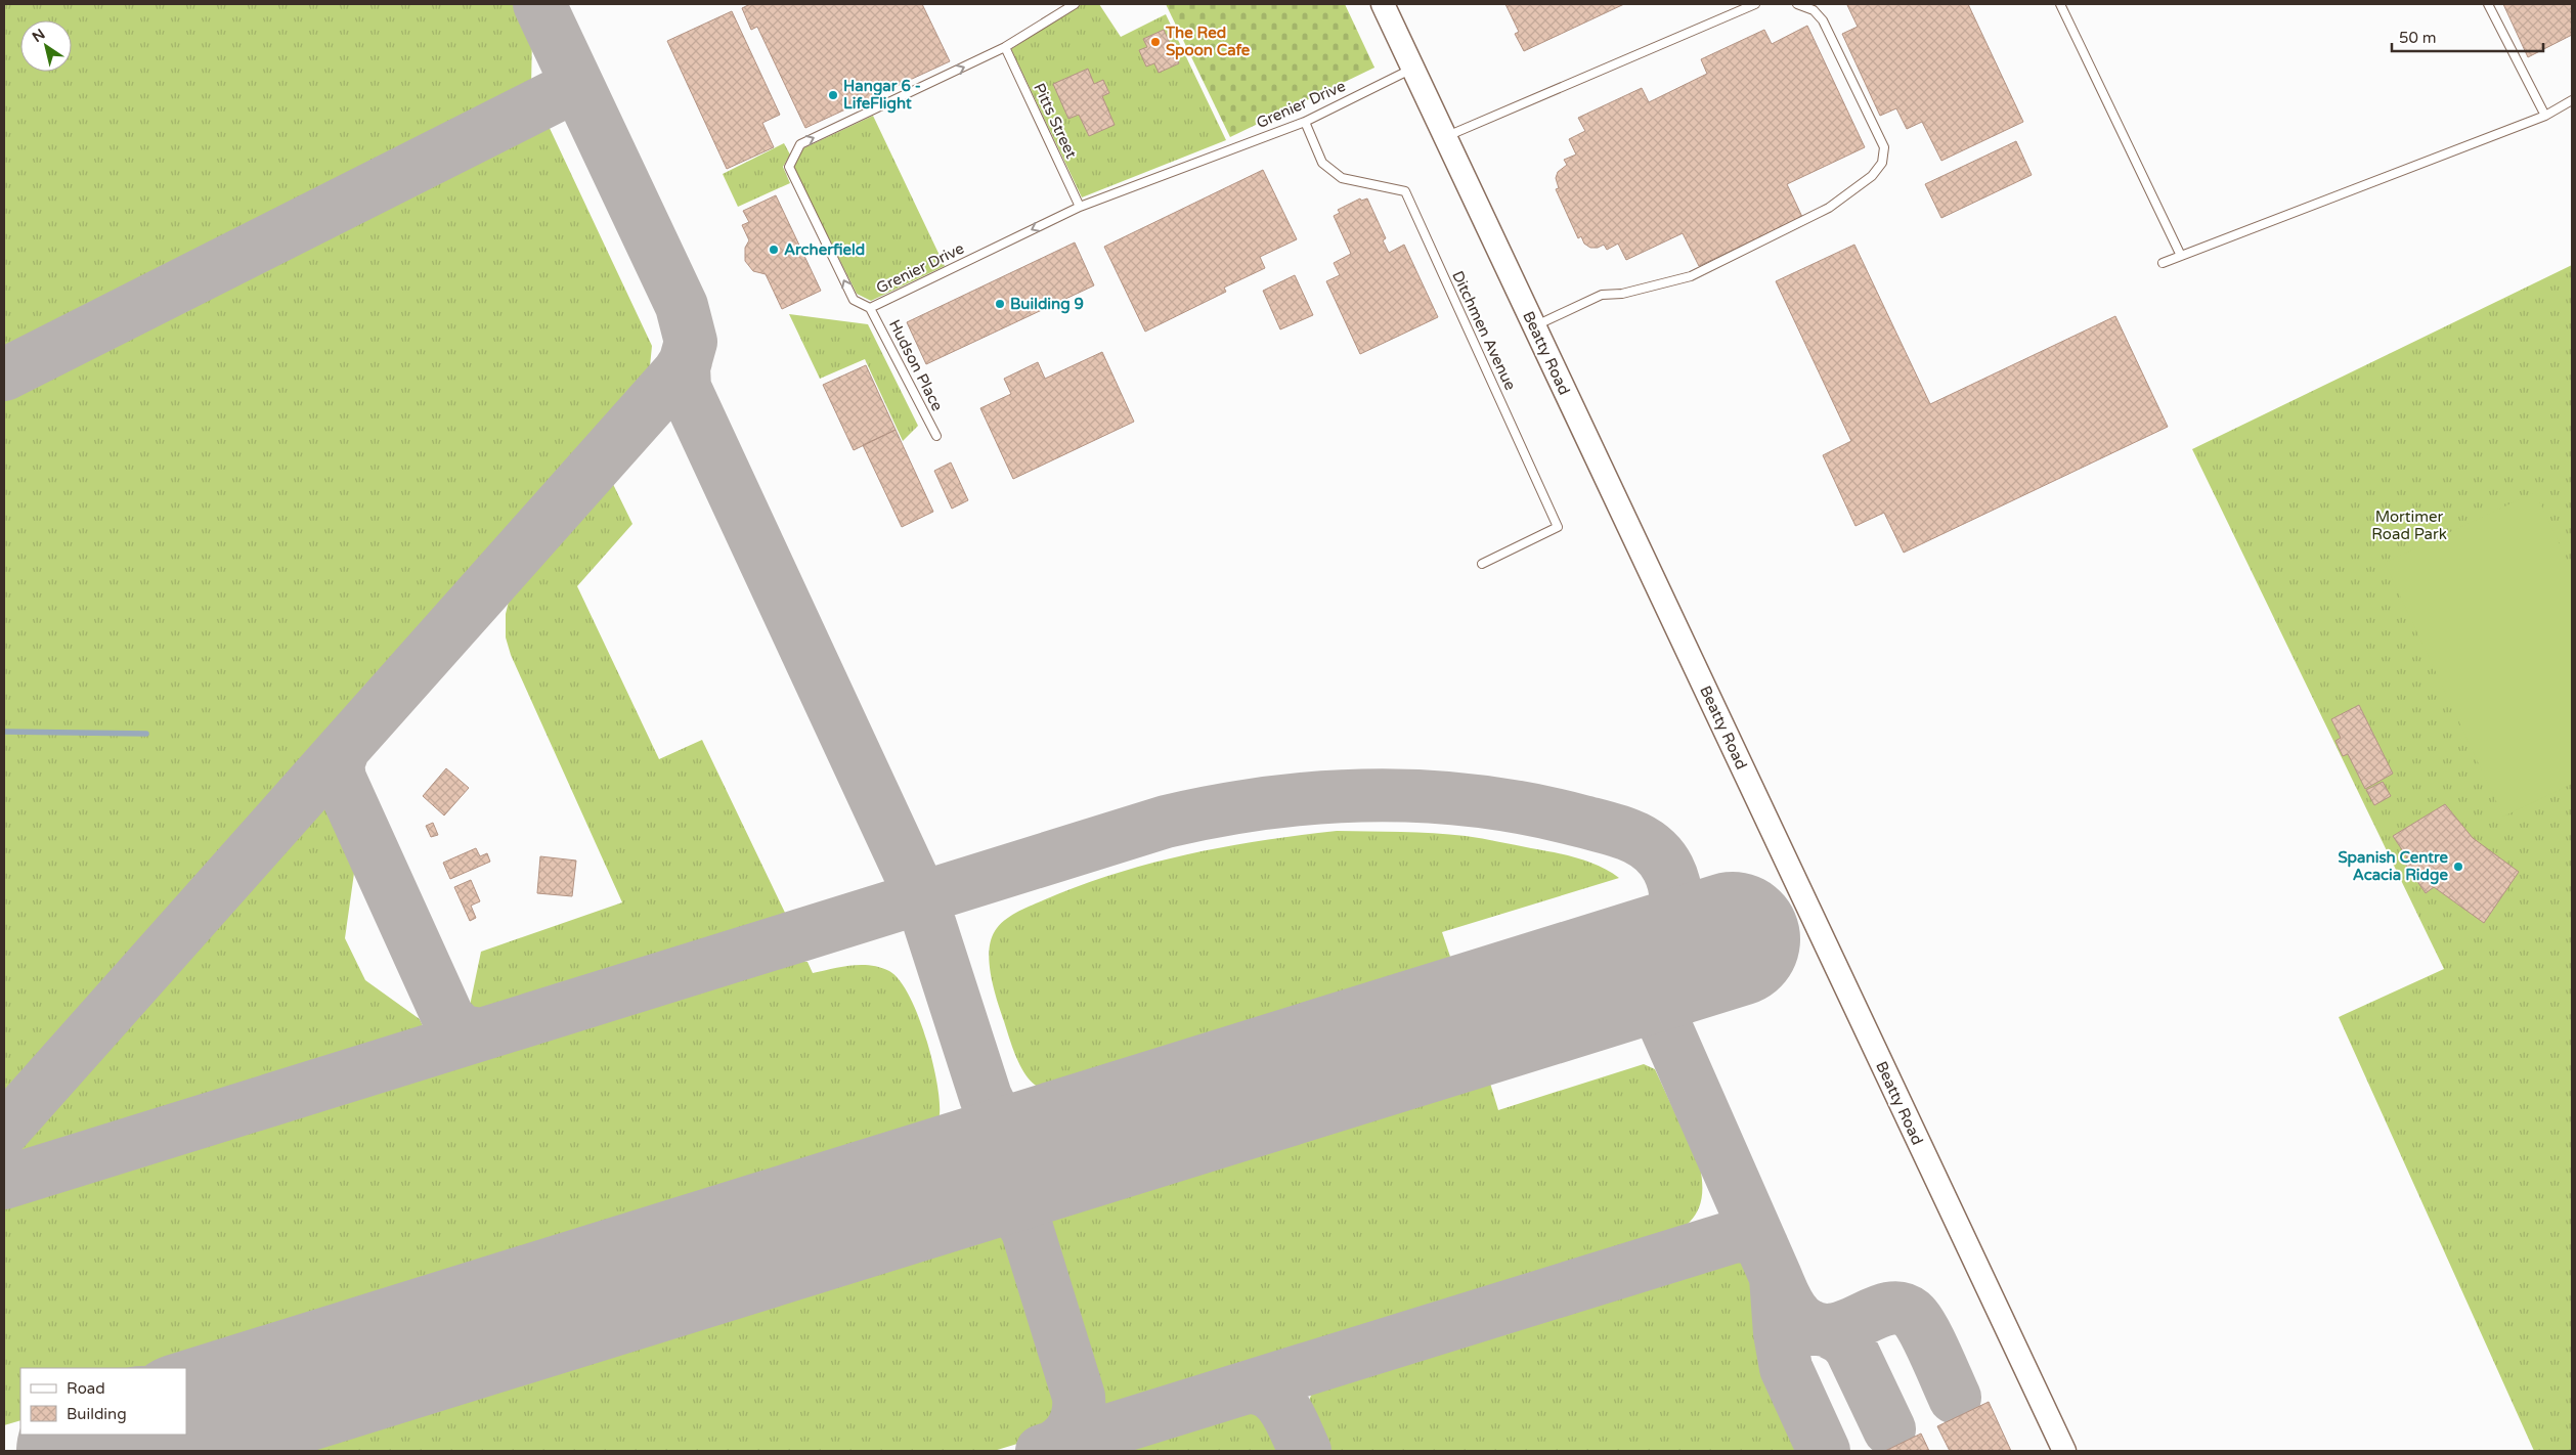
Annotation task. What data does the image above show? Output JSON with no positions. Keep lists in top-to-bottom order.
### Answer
{
  "streets": {
    "main road": ["Beatty Road"],
    "lane": [
      "Grenier Drive",
      "Pitts Street",
      "Ditchmen Avenue",
      "Hudson Place"
    ]
  },
  "crossings": [
    ["Grenier Drive", "Pitts Street"],
    ["Grenier Drive", "Ditchmen Avenue"],
    ["Grenier Drive", "Beatty Road"],
    ["Grenier Drive", "Hudson Place"]
  ],
  "parks": ["Mortimer Road Park"],
  "places": [
    "The Red Spoon Cafe",
    "Hangar 6 - LifeFlight",
    "Archerfield",
    "Building 9",
    "Spanish Centre Acacia Ridge"
  ],
  "legend": ["Road", "Building"],
  "scale_bar": "50 m",
  "north": "top left"
}
